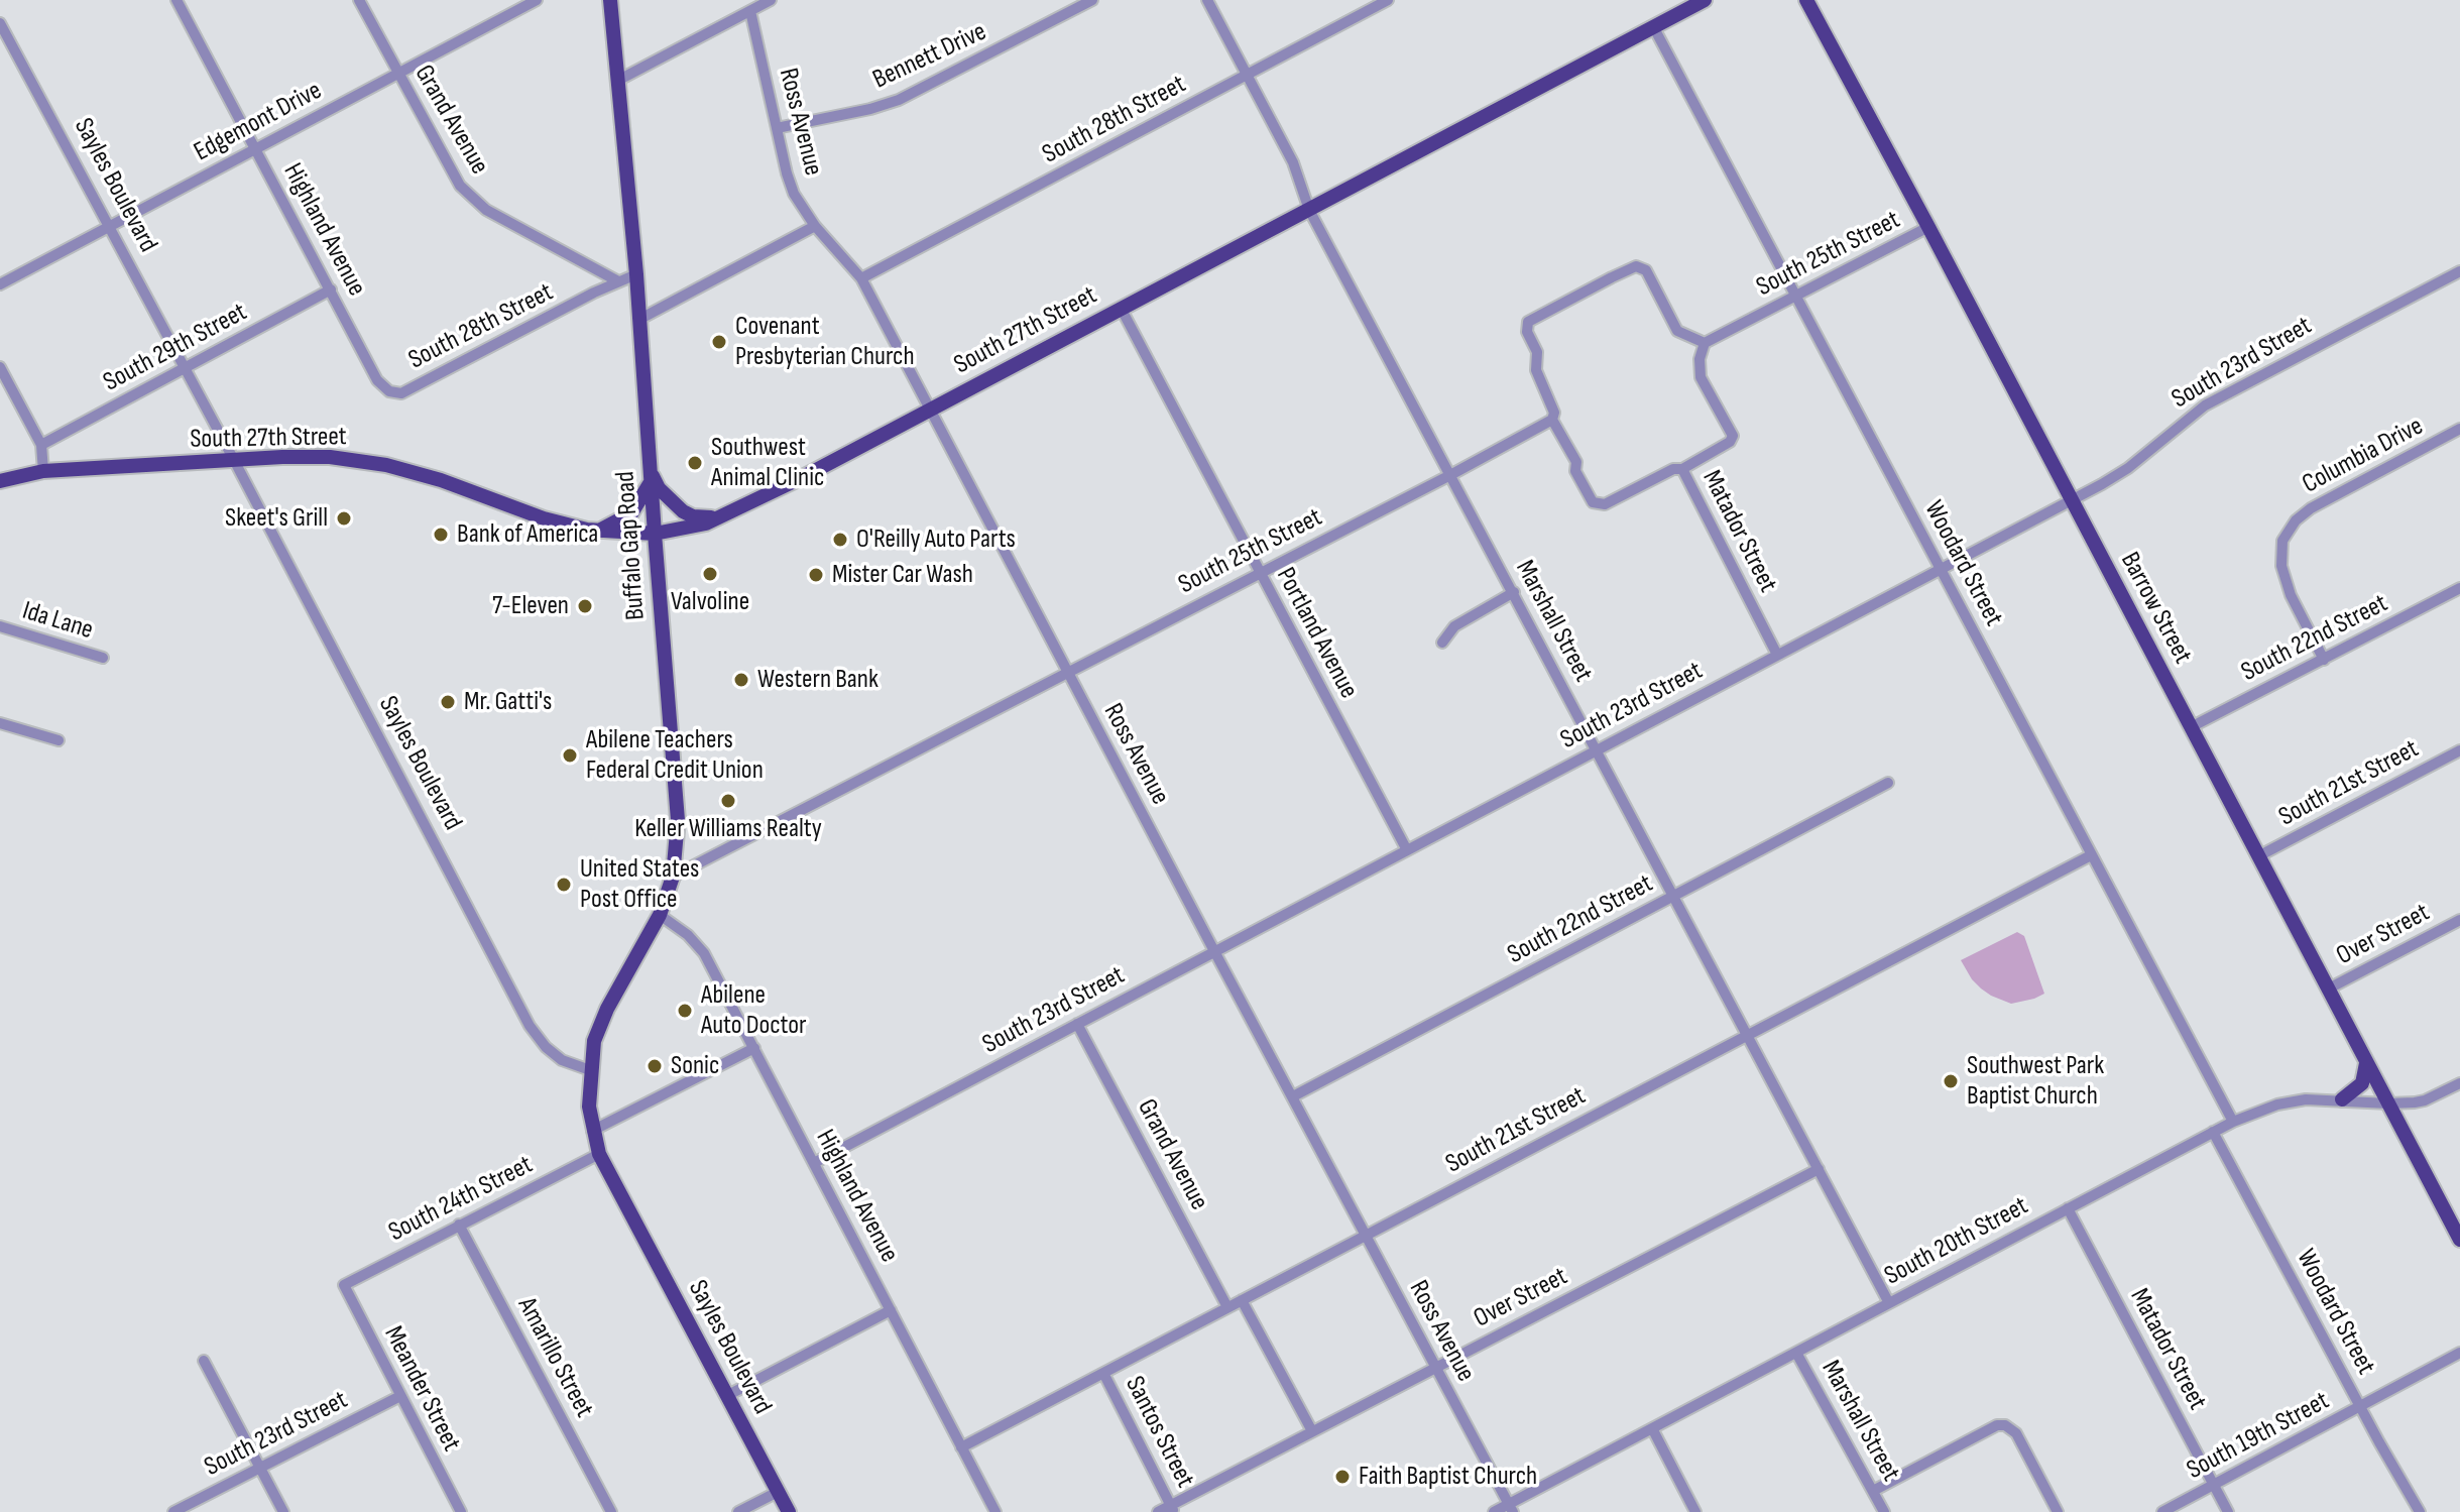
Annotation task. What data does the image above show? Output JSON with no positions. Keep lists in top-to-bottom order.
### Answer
{
  "streets": {
    "main road": [
      "Sayles Boulevard",
      "South 27th Street",
      "Buffalo Gap Road",
      "Barrow Street"
    ],
    "street": [
      "Bennett Drive",
      "Grand Avenue",
      "South 28th Street",
      "Edgemont Drive",
      "Ross Avenue",
      "Highland Avenue",
      "South 25th Street",
      "South 29th Street",
      "South 23rd Street",
      "Columbia Drive",
      "Matador Street",
      "Woodard Street",
      "Ida Lane",
      "Marshall Street",
      "Portland Avenue",
      "South 22nd Street",
      "South 21st Street",
      "Over Street",
      "South 24th Street",
      "South 20th Street",
      "Amarillo Street",
      "Meander Street",
      "Santos Street",
      "South 19th Street"
    ]
  },
  "crossings": [
    ["Bennett Drive", "Ross Avenue"],
    ["Grand Avenue", "South 28th Street"],
    ["Grand Avenue", "Edgemont Drive"],
    ["Grand Avenue", "South 23rd Street"],
    ["Grand Avenue", "South 21st Street"],
    ["South 28th Street", "Ross Avenue"],
    ["South 28th Street", "Highland Avenue"],
    ["South 28th Street", "Buffalo Gap Road"],
    ["South 28th Street", "Marshall Street"],
    ["Edgemont Drive", "Sayles Boulevard"],
    ["Edgemont Drive", "Highland Avenue"],
    ["Ross Avenue", "South 25th Street"],
    ["Ross Avenue", "South 27th Street"],
    ["Ross Avenue", "South 23rd Street"],
    ["Ross Avenue", "South 22nd Street"],
    ["Ross Avenue", "South 21st Street"],
    ["Ross Avenue", "Over Street"],
    ["Ross Avenue", "South 20th Street"],
    ["Sayles Boulevard", "South 27th Street"],
    ["Sayles Boulevard", "South 29th Street"],
    ["Sayles Boulevard", "Buffalo Gap Road"],
    ["Sayles Boulevard", "South 24th Street"],
    ["Highland Avenue", "South 29th Street"],
    ["Highland Avenue", "South 23rd Street"],
    ["Highland Avenue", "Buffalo Gap Road"],
    ["Highland Avenue", "South 21st Street"],
    ["South 25th Street", "Matador Street"],
    ["South 25th Street", "Buffalo Gap Road"],
    ["South 25th Street", "Woodard Street"],
    ["South 25th Street", "Barrow Street"],
    ["South 25th Street", "Marshall Street"],
    ["South 25th Street", "Portland Avenue"],
    ["South 27th Street", "Buffalo Gap Road"],
    ["South 27th Street", "Woodard Street"],
    ["South 27th Street", "Marshall Street"],
    ["South 27th Street", "Portland Avenue"],
    ["South 23rd Street", "Matador Street"],
    ["South 23rd Street", "Woodard Street"],
    ["South 23rd Street", "Barrow Street"],
    ["South 23rd Street", "Marshall Street"],
    ["South 23rd Street", "Portland Avenue"],
    ["South 23rd Street", "Meander Street"],
    ["Columbia Drive", "South 22nd Street"],
    ["Matador Street", "South 20th Street"],
    ["Matador Street", "South 19th Street"],
    ["Woodard Street", "South 21st Street"],
    ["Woodard Street", "South 20th Street"],
    ["Woodard Street", "South 19th Street"],
    ["Barrow Street", "South 22nd Street"],
    ["Barrow Street", "South 21st Street"],
    ["Barrow Street", "Over Street"],
    ["Barrow Street", "South 20th Street"],
    ["Marshall Street", "South 22nd Street"],
    ["Marshall Street", "South 21st Street"],
    ["Marshall Street", "Over Street"],
    ["Marshall Street", "South 20th Street"],
    ["South 21st Street", "Santos Street"],
    ["Over Street", "Santos Street"],
    ["South 24th Street", "Amarillo Street"],
    ["South 24th Street", "Meander Street"]
  ],
  "places": [
    "Covenant Presbyterian Church",
    "Southwest Animal Clinic",
    "Skeet's Grill",
    "Bank of America",
    "O'Reilly Auto Parts",
    "Valvoline",
    "Mister Car Wash",
    "7-Eleven",
    "Western Bank",
    "Mr. Gatti's",
    "Abilene Teachers Federal Credit Union",
    "Keller Williams Realty",
    "United States Post Office",
    "Abilene Auto Doctor",
    "Sonic",
    "Southwest Park Baptist Church",
    "Faith Baptist Church"
  ]
}
